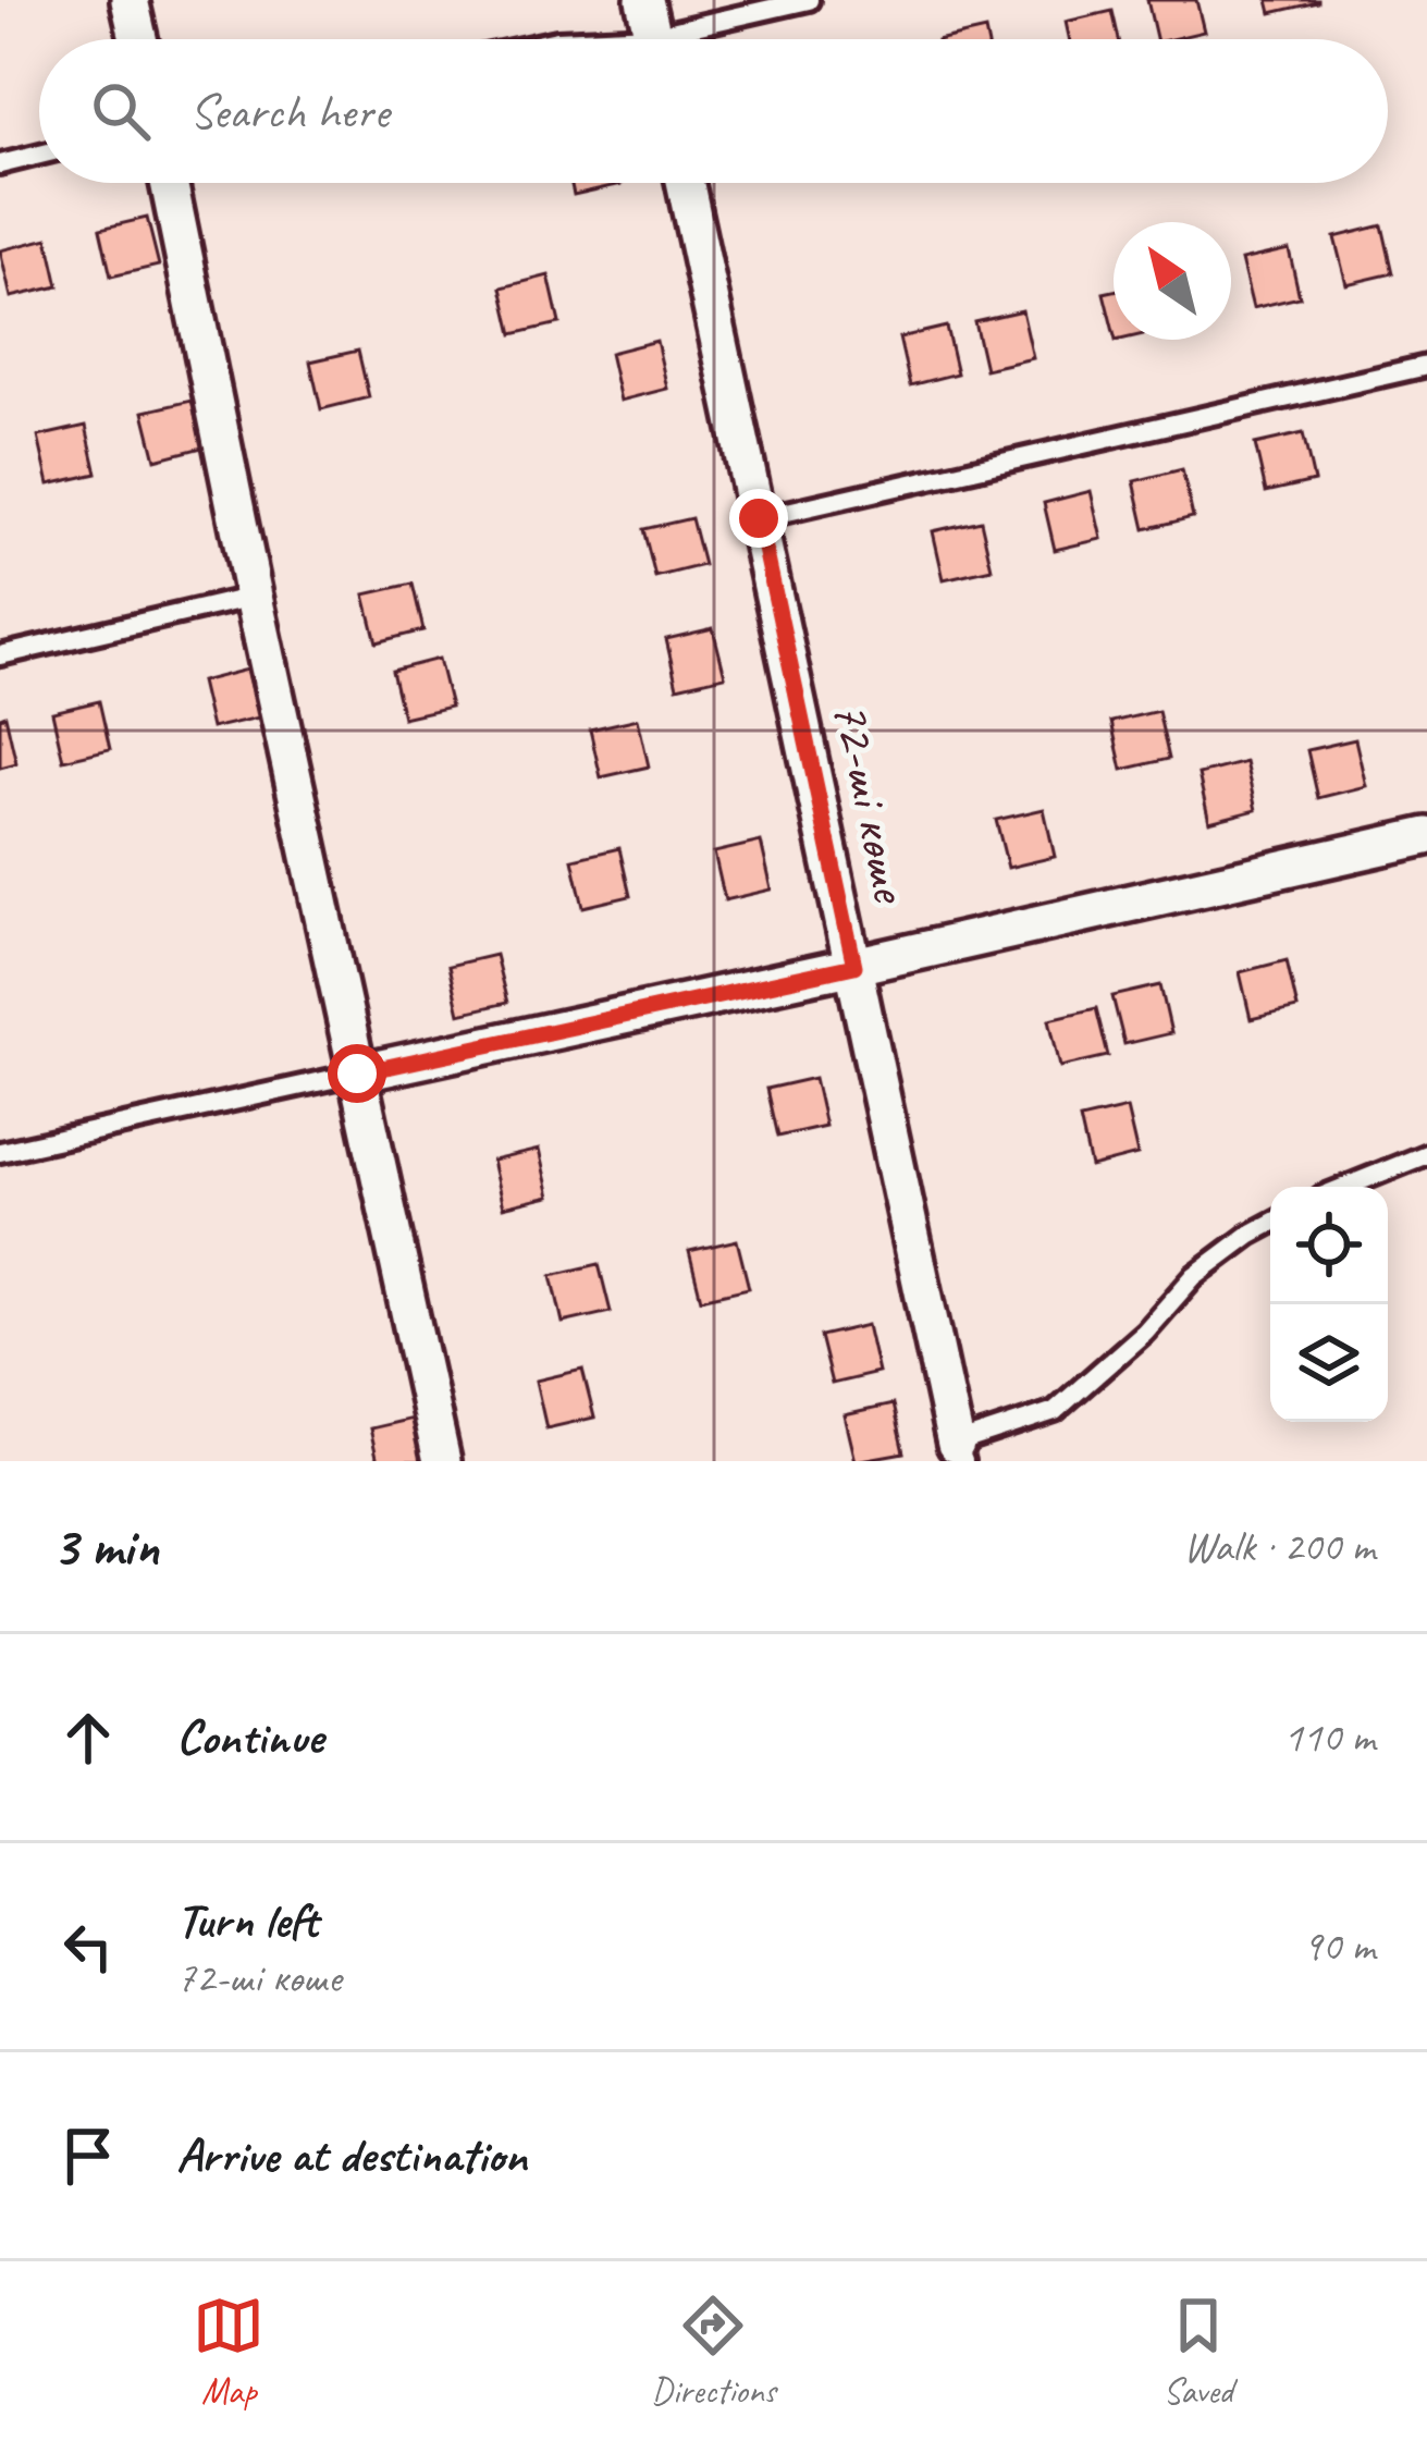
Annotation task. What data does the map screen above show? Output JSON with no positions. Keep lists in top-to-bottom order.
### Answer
{
  "streets": {
    "street": ["72-ші көше"]
  },
  "north": "top left",
  "page": {
    "search": "Search here",
    "heading": ["3 min", "Walk · 200 m"],
    "list": [
      ["Continue", "110 m"],
      ["Turn left", "72-ші көше", "90 m"],
      "Arrive at destination"
    ],
    "nav": ["Map", "Directions", "Saved"]
  }
}
